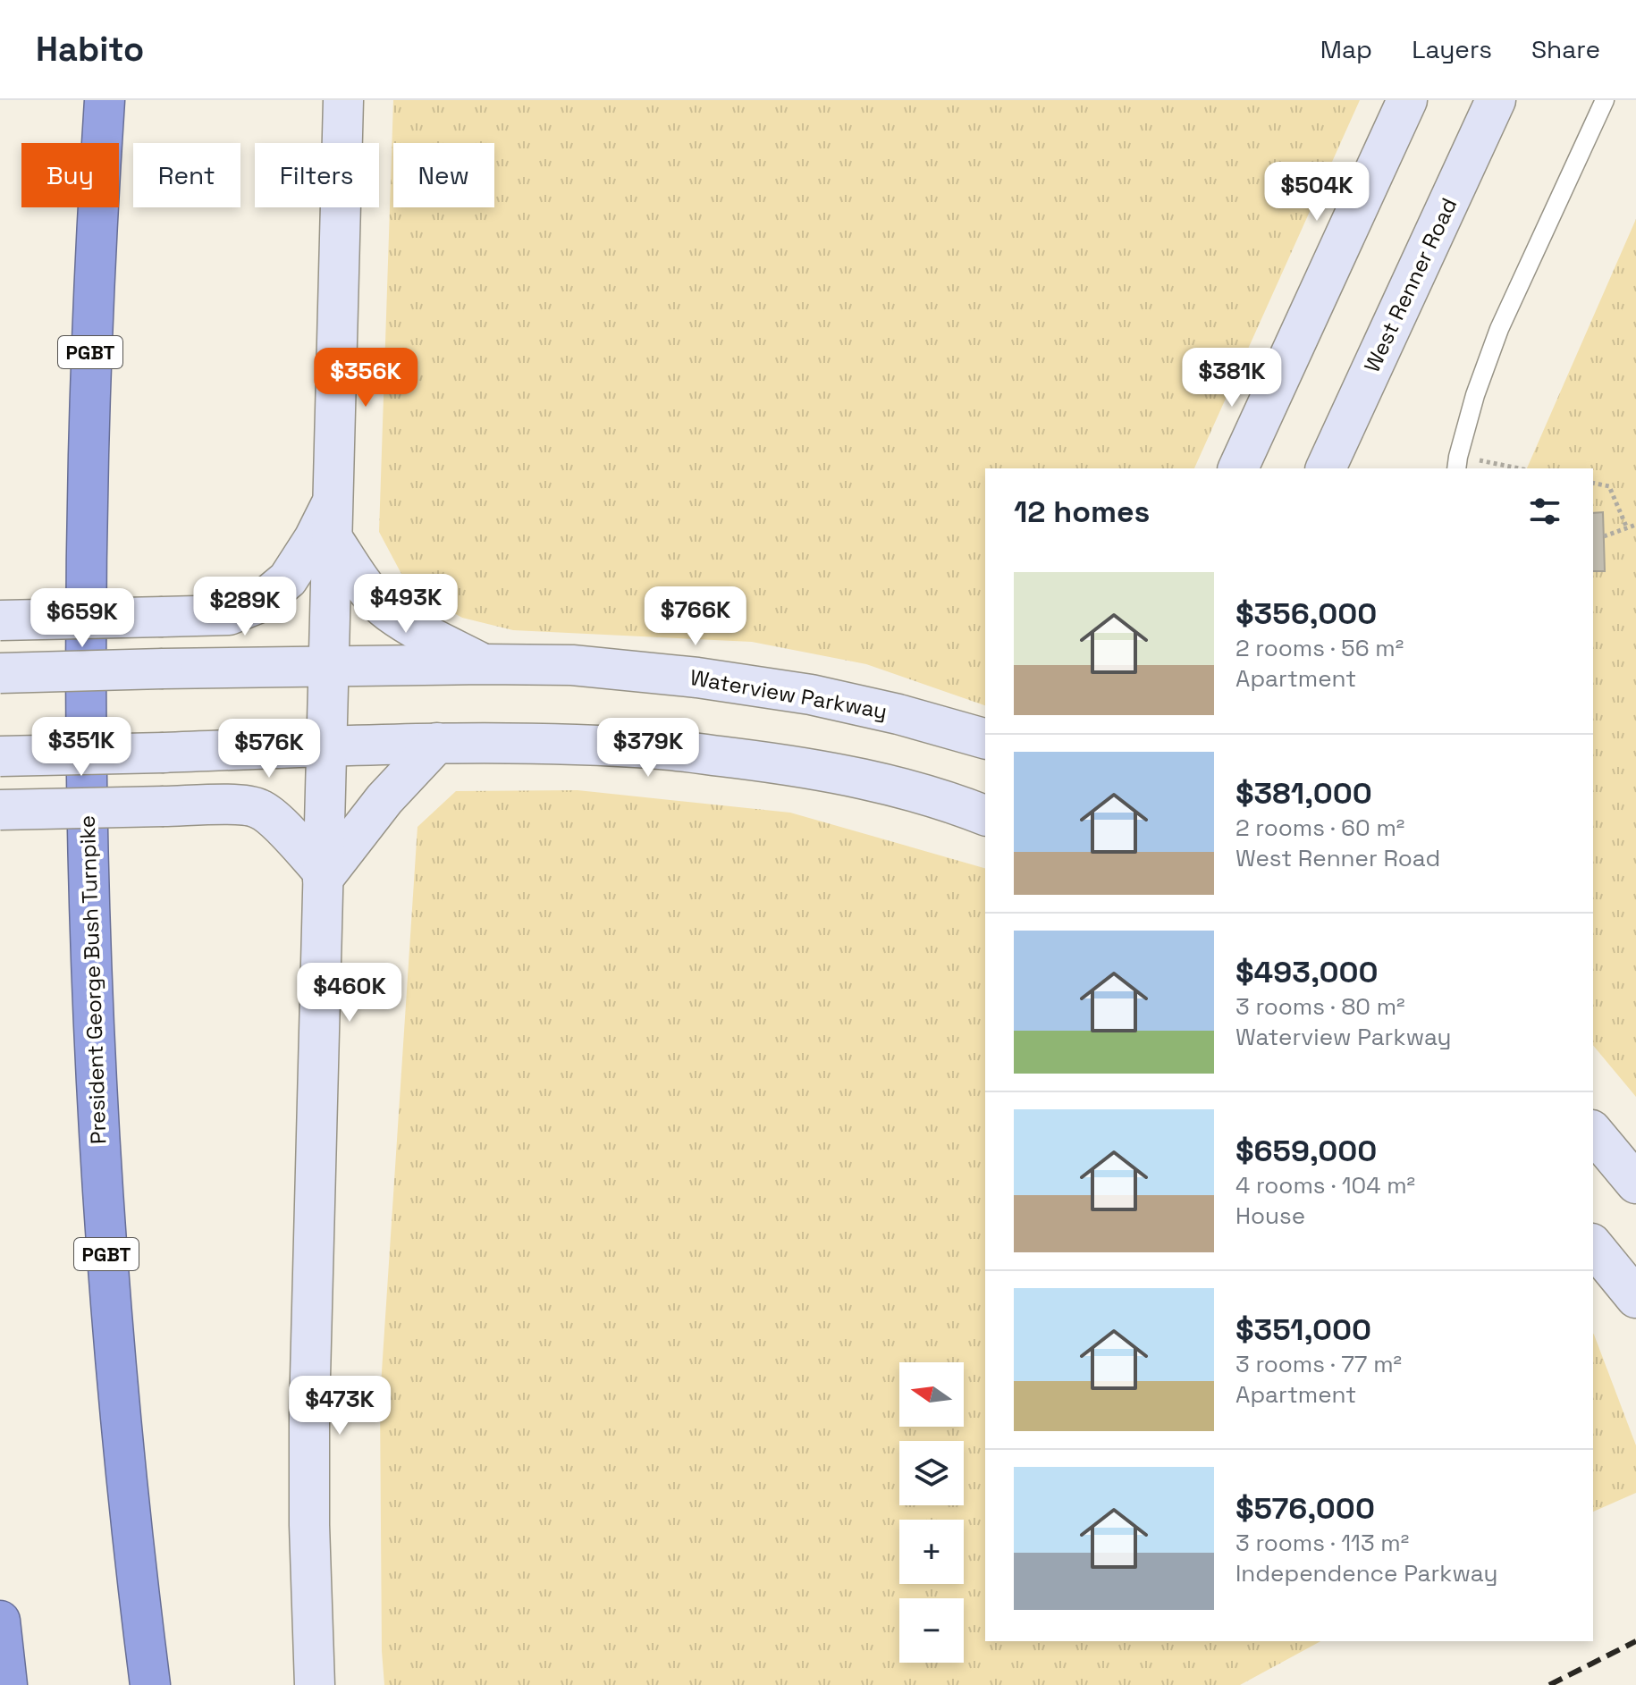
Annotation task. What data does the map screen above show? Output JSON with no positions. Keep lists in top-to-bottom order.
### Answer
{
  "streets": {
    "highway": ["PGBT", "President George Bush Turnpike"],
    "main road": ["West Renner Road", "Waterview Parkway"]
  },
  "north": "left",
  "page": {
    "header": "Habito",
    "nav": ["Map", "Layers", "Share"],
    "chip": [
      "Buy",
      "Rent",
      "Filters",
      "New"
    ],
    "price": [
      "$504K",
      "$356K",
      "$381K",
      "$493K",
      "$289K",
      "$766K",
      "$659K",
      "$351K",
      "$379K",
      "$576K",
      "$460K",
      "$473K"
    ],
    "heading": "12 homes",
    "list": [
      {
        "name": "$356,000",
        "note": "2 rooms · 56 m² · Apartment"
      },
      {
        "name": "$381,000",
        "note": "2 rooms · 60 m² · West Renner Road"
      },
      {
        "name": "$493,000",
        "note": "3 rooms · 80 m² · Waterview Parkway"
      },
      {
        "name": "$659,000",
        "note": "4 rooms · 104 m² · House"
      },
      {
        "name": "$351,000",
        "note": "3 rooms · 77 m² · Apartment"
      },
      {
        "name": "$576,000",
        "note": "3 rooms · 113 m² · Independence Parkway"
      }
    ],
    "map_buttons": ["+", "−"]
  }
}
